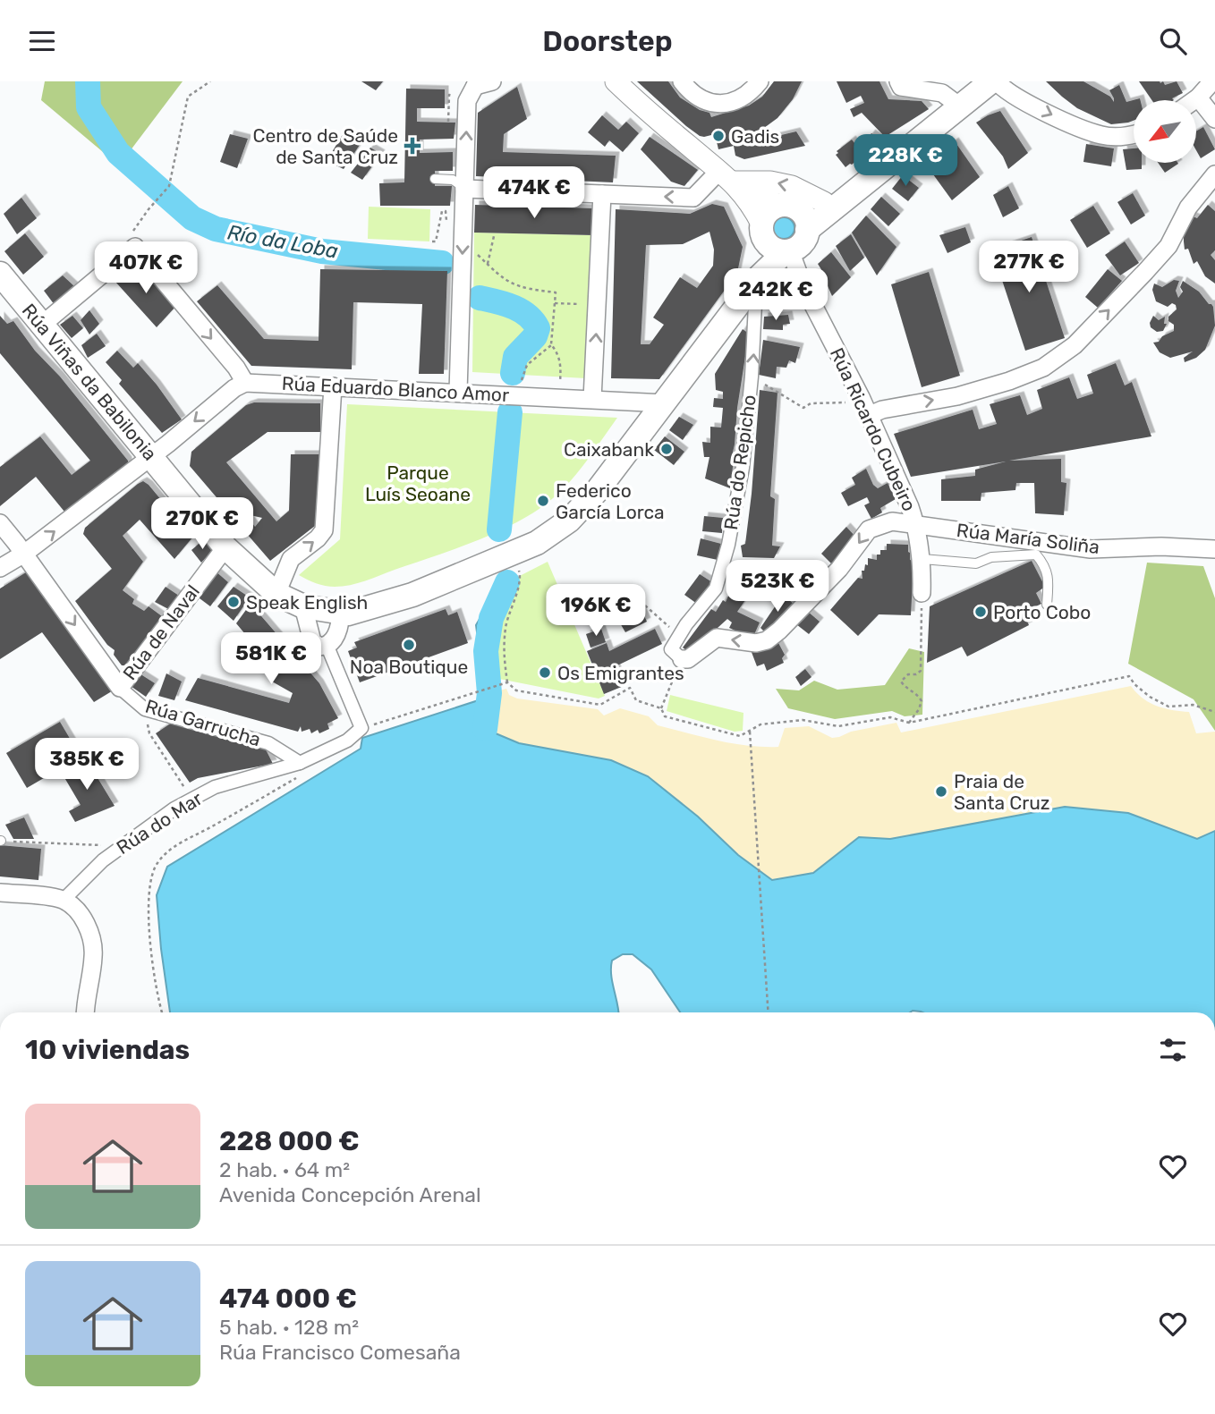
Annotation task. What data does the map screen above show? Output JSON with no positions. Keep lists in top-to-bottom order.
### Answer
{
  "streets": {
    "main road": ["Rúa Viñas da Babilonia"],
    "street": [
      "Rúa Eduardo Blanco Amor",
      "Rúa Ricardo Cubeiro",
      "Rúa do Repicho",
      "Rúa María Soliña",
      "Rúa de Naval",
      "Rúa Garrucha",
      "Rúa do Mar"
    ]
  },
  "crossings": [
    ["Rúa Viñas da Babilonia", "Rúa de Naval"],
    ["Rúa Ricardo Cubeiro", "Rúa María Soliña"],
    ["Rúa de Naval", "Rúa Garrucha"],
    ["Rúa Garrucha", "Rúa do Mar"]
  ],
  "one_way": ["Rúa María Soliña", "Rúa Garrucha"],
  "water": ["Río da Loba"],
  "parks": ["Parque Luís Seoane"],
  "places": {
    "other": [
      "Gadis",
      "Caixabank",
      "Federico García Lorca",
      "Speak English",
      "Porto Cobo",
      "Noa Boutique",
      "Os Emigrantes",
      "Praia de Santa Cruz"
    ],
    "health": ["Centro de Saúde de Santa Cruz"]
  },
  "north": "bottom left",
  "page": {
    "header": "Doorstep",
    "price": [
      "228K €",
      "474K €",
      "277K €",
      "407K €",
      "242K €",
      "270K €",
      "523K €",
      "196K €",
      "581K €",
      "385K €"
    ],
    "heading": "10 viviendas",
    "list": [
      {
        "name": "228 000 €",
        "note": "2 hab. · 64 m² · Avenida Concepción Arenal"
      },
      {
        "name": "474 000 €",
        "note": "5 hab. · 128 m² · Rúa Francisco Comesaña"
      }
    ]
  }
}
